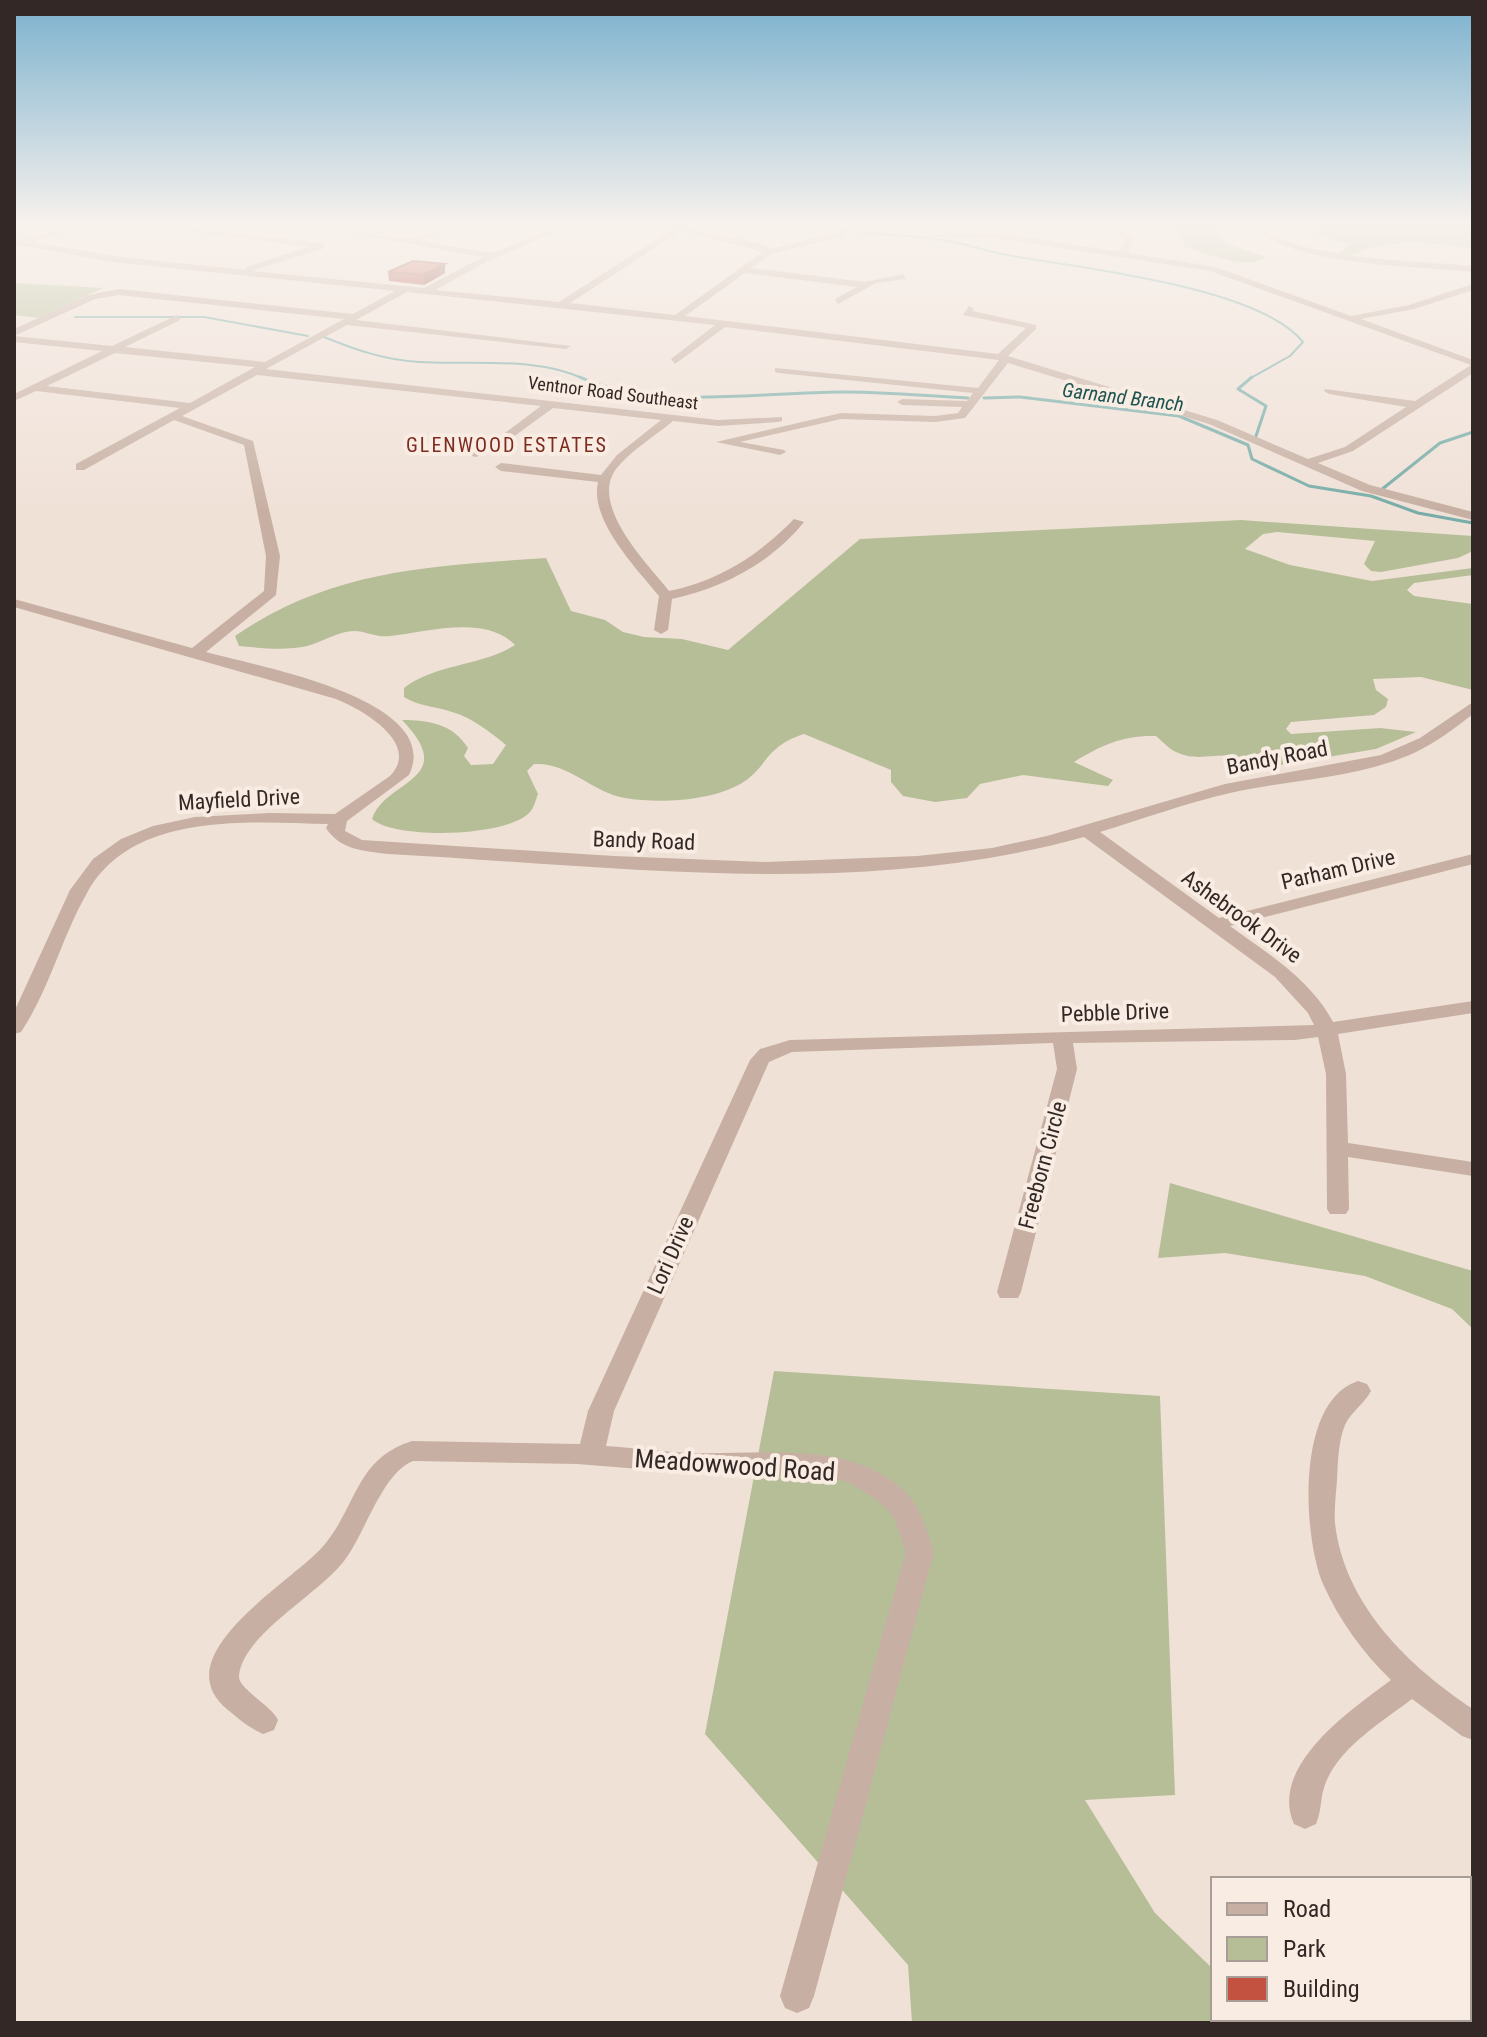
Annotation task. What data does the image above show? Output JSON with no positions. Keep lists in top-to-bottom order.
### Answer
{
  "streets": {
    "street": [
      "Ventnor Road Southeast",
      "Bandy Road",
      "Mayfield Drive",
      "Parham Drive",
      "Ashebrook Drive",
      "Pebble Drive",
      "Freeborn Circle",
      "Lori Drive",
      "Meadowwood Road"
    ]
  },
  "crossings": [
    ["Bandy Road", "Mayfield Drive"],
    ["Bandy Road", "Ashebrook Drive"],
    ["Parham Drive", "Ashebrook Drive"],
    ["Ashebrook Drive", "Pebble Drive"],
    ["Pebble Drive", "Freeborn Circle"],
    ["Pebble Drive", "Lori Drive"],
    ["Lori Drive", "Meadowwood Road"]
  ],
  "districts": ["GLENWOOD ESTATES"],
  "water": ["Garnand Branch"],
  "legend": ["Road", "Park", "Building"]
}
